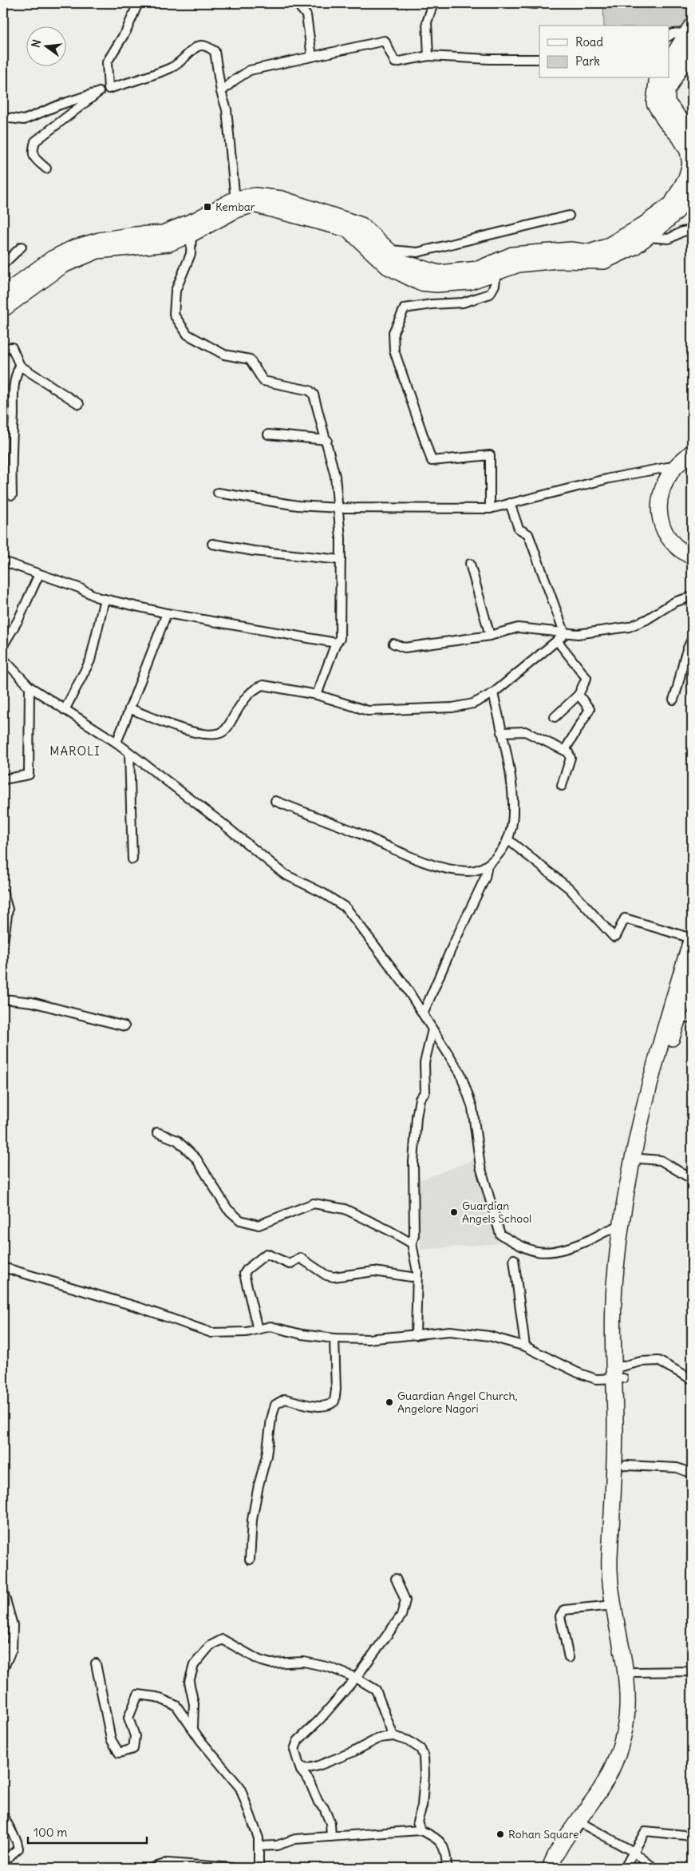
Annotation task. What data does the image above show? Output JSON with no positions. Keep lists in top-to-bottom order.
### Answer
{
  "districts": ["MAROLI"],
  "places": {
    "transit": ["Kembar"],
    "other": ["Guardian Angels School", "Guardian Angel Church, Angelore Nagori", "Rohan Square"]
  },
  "legend": ["Road", "Park"],
  "scale_bar": "100 m",
  "north": "left"
}
